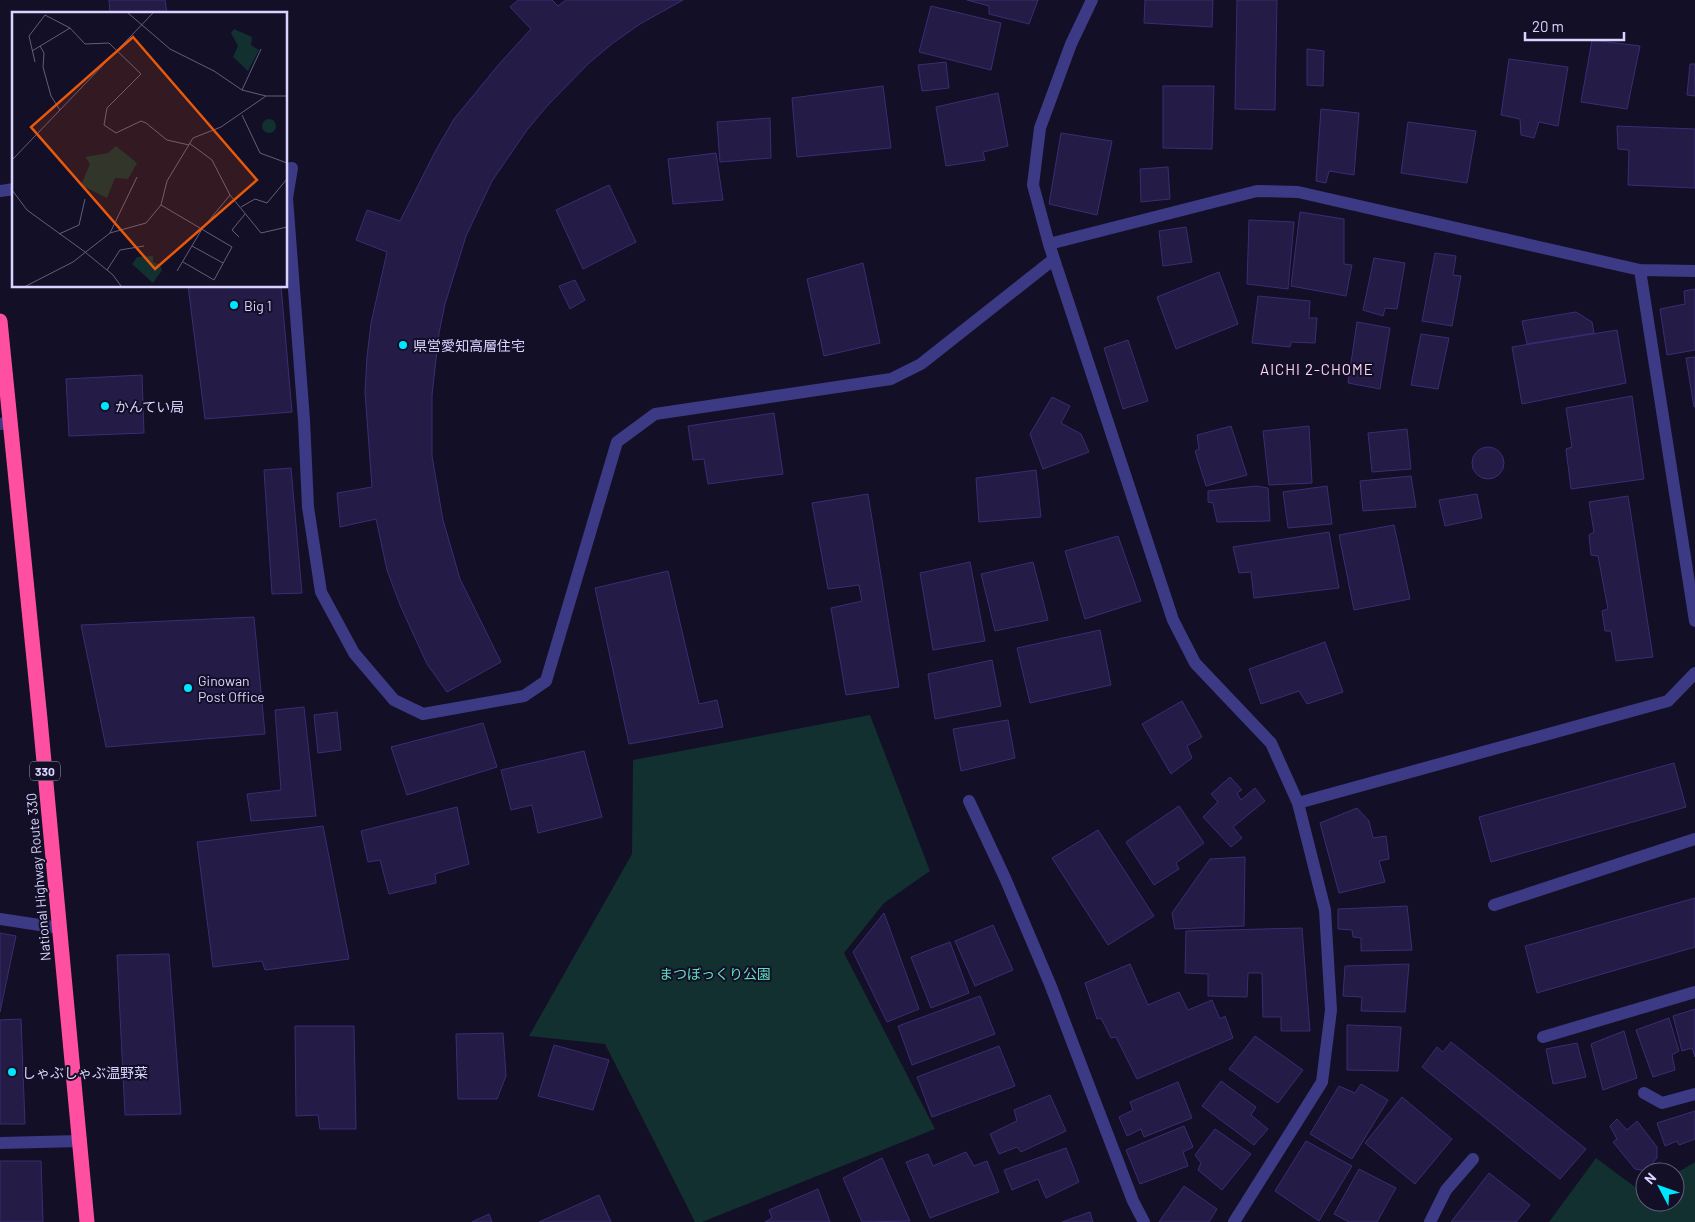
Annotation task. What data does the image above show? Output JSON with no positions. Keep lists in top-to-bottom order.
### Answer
{
  "streets": {
    "highway": ["330", "National Highway Route 330"]
  },
  "districts": ["AICHI 2-CHOME"],
  "parks": ["まつぼっくり公園"],
  "places": [
    "Big 1",
    "県営愛知高層住宅",
    "かんてい局",
    "Ginowan Post Office",
    "しゃぶしゃぶ温野菜"
  ],
  "scale_bar": "20 m",
  "north": "top left"
}
